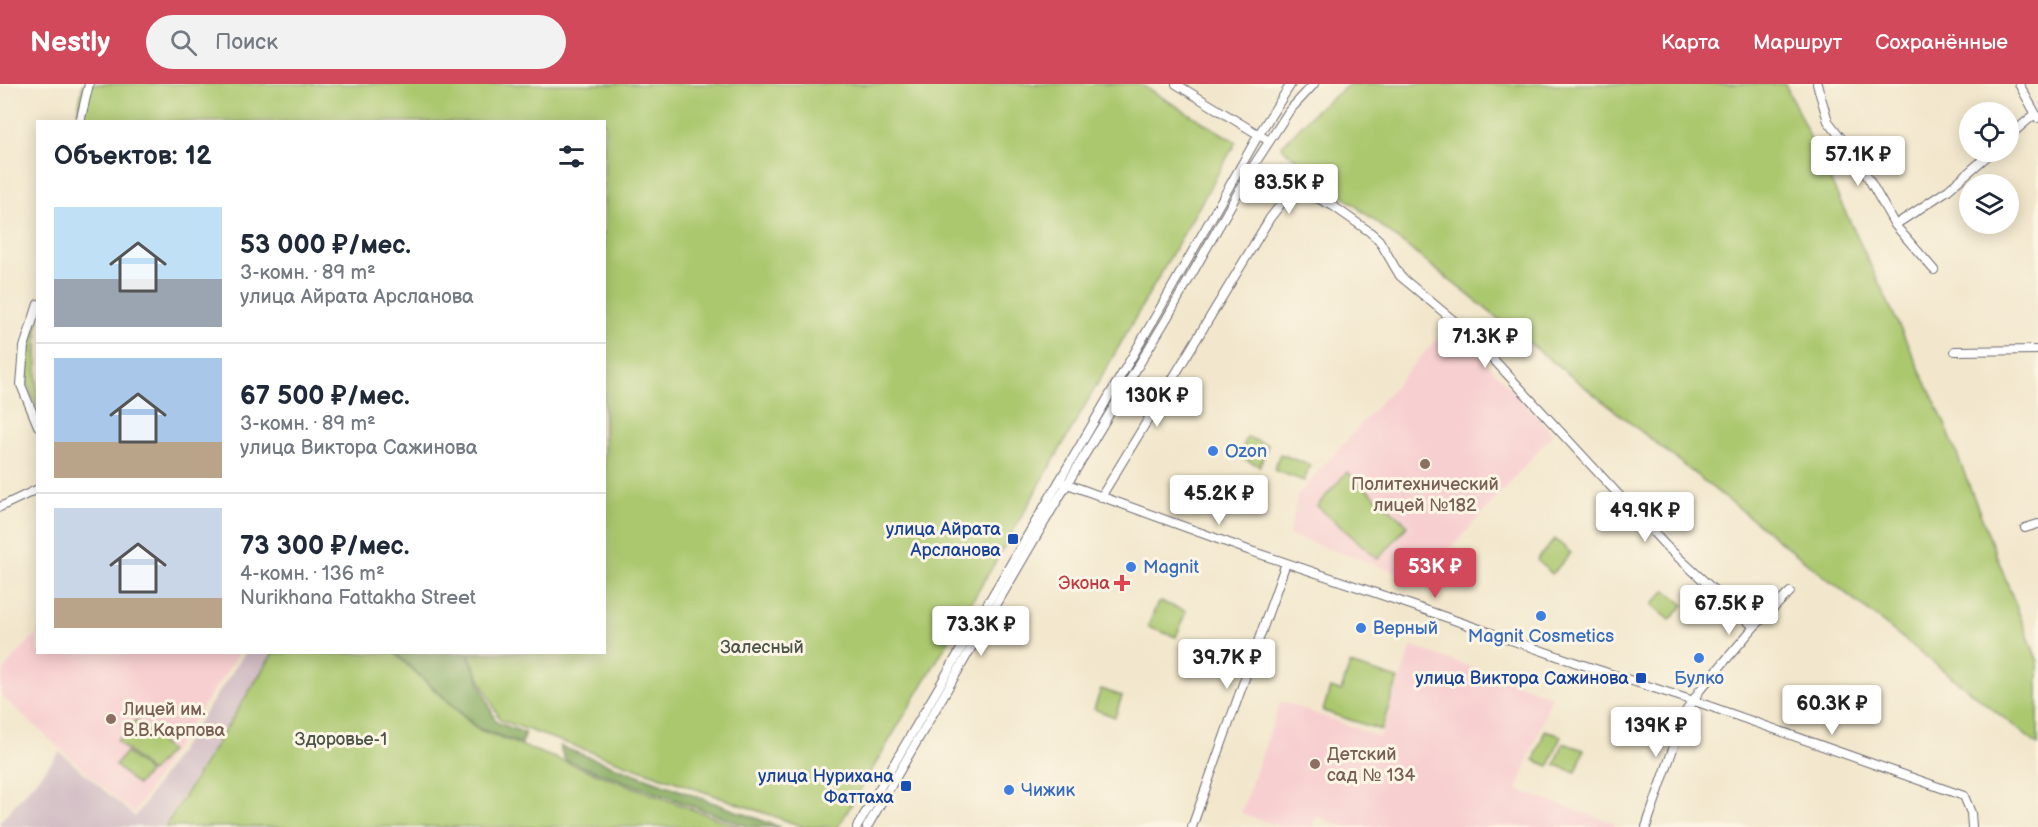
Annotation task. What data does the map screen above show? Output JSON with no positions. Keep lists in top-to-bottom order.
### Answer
{
  "parks": ["Залесный", "Здоровье-1"],
  "places": {
    "other": [
      "Ozon",
      "Политехнический лицей №182",
      "Magnit",
      "Magnit Cosmetics",
      "Верный",
      "Булко",
      "Лицей им. В.В.Карпова",
      "Детский сад № 134",
      "Чижик"
    ],
    "transit": ["улица Айрата Арсланова", "улица Виктора Сажинова", "улица Нурихана Фаттаха"],
    "health": ["Экона"]
  },
  "page": {
    "header": "Nestly",
    "search": "Поиск",
    "nav": ["Карта", "Маршрут", "Сохранённые"],
    "heading": "Объектов: 12",
    "price": [
      "57.1K ₽",
      "83.5K ₽",
      "71.3K ₽",
      "130K ₽",
      "45.2K ₽",
      "49.9K ₽",
      "53K ₽",
      "67.5K ₽",
      "73.3K ₽",
      "39.7K ₽",
      "60.3K ₽",
      "139K ₽"
    ],
    "list": [
      {
        "name": "53 000 ₽/мес.",
        "note": "3-комн. · 89 m² · улица Айрата Арсланова"
      },
      {
        "name": "67 500 ₽/мес.",
        "note": "3-комн. · 89 m² · улица Виктора Сажинова"
      },
      {
        "name": "73 300 ₽/мес.",
        "note": "4-комн. · 136 m² · Nurikhana Fattakha Street"
      }
    ]
  }
}
